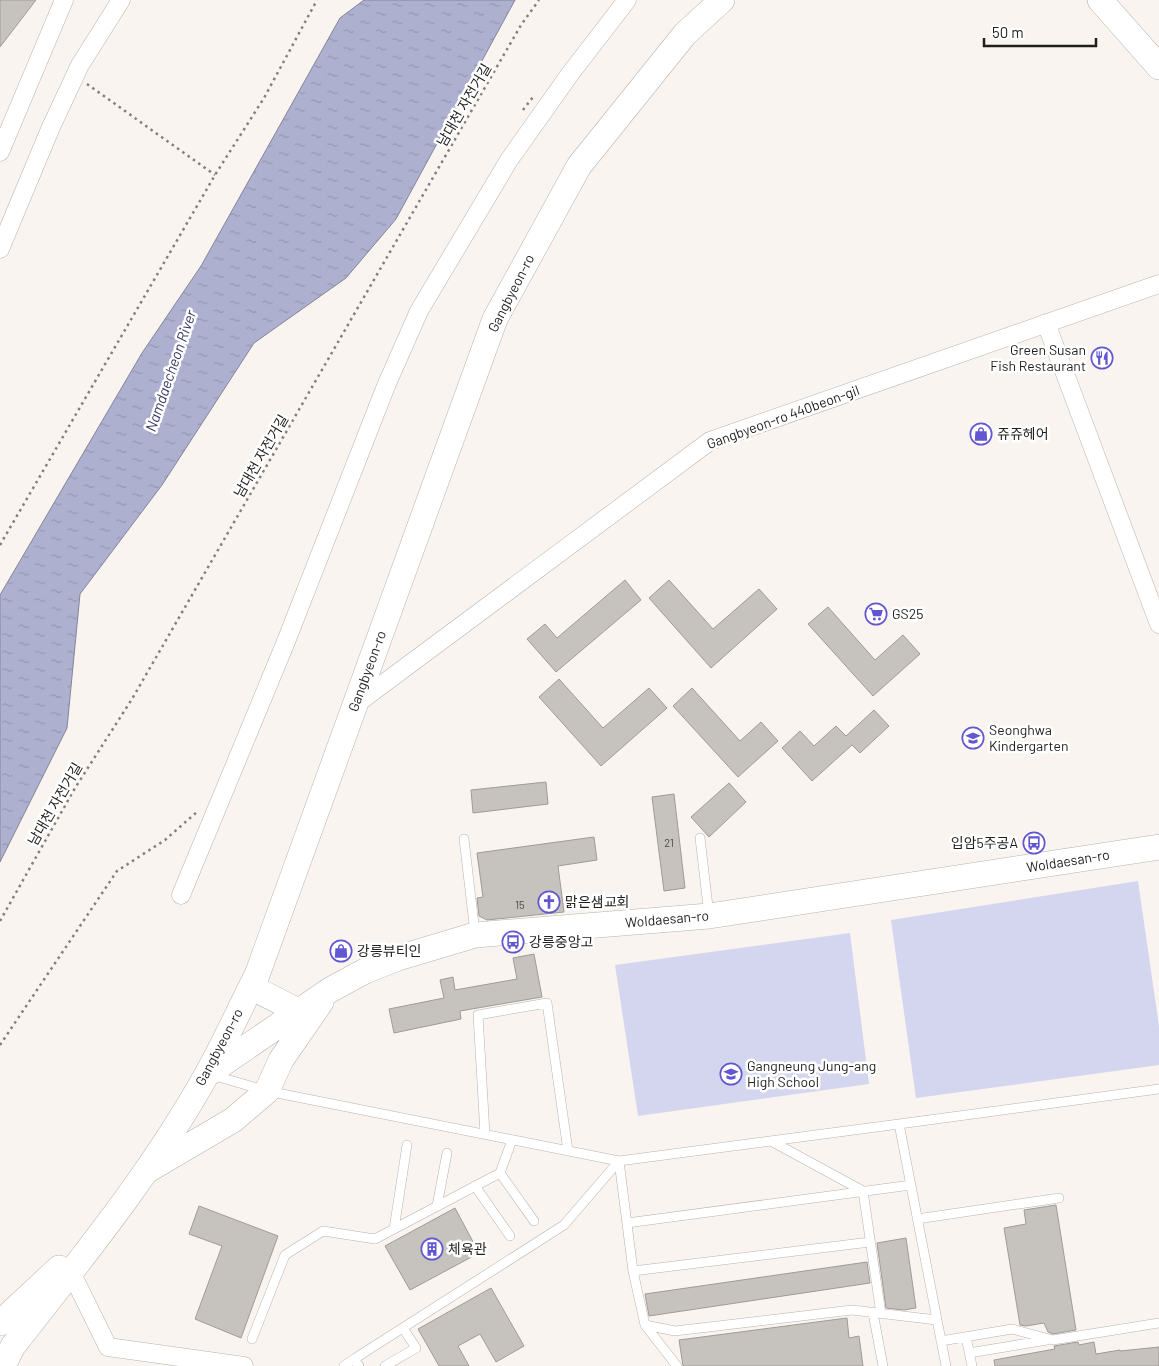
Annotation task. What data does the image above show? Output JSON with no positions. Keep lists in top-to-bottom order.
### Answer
{
  "streets": {
    "street": ["Gangbyeon-ro", "Gangbyeon-ro 440beon-gil", "Woldaesan-ro"],
    "path": ["남대천 자전거길"]
  },
  "crossings": [
    ["Gangbyeon-ro", "Gangbyeon-ro 440beon-gil"],
    ["Gangbyeon-ro", "Woldaesan-ro"]
  ],
  "water": ["Namdaecheon River"],
  "places": {
    "restaurant": ["Green Susan Fish Restaurant"],
    "shop": ["쥬쥬헤어", "강릉뷰티인"],
    "supermarket": ["GS25"],
    "school or university": ["Seonghwa Kindergarten", "Gangneung Jung-ang High School"],
    "bus stop": ["입암5주공A", "강릉중앙고"],
    "church": ["맑은샘교회"],
    "building": ["체육관"]
  },
  "house_numbers": ["21", "15"],
  "scale_bar": "50 m"
}
